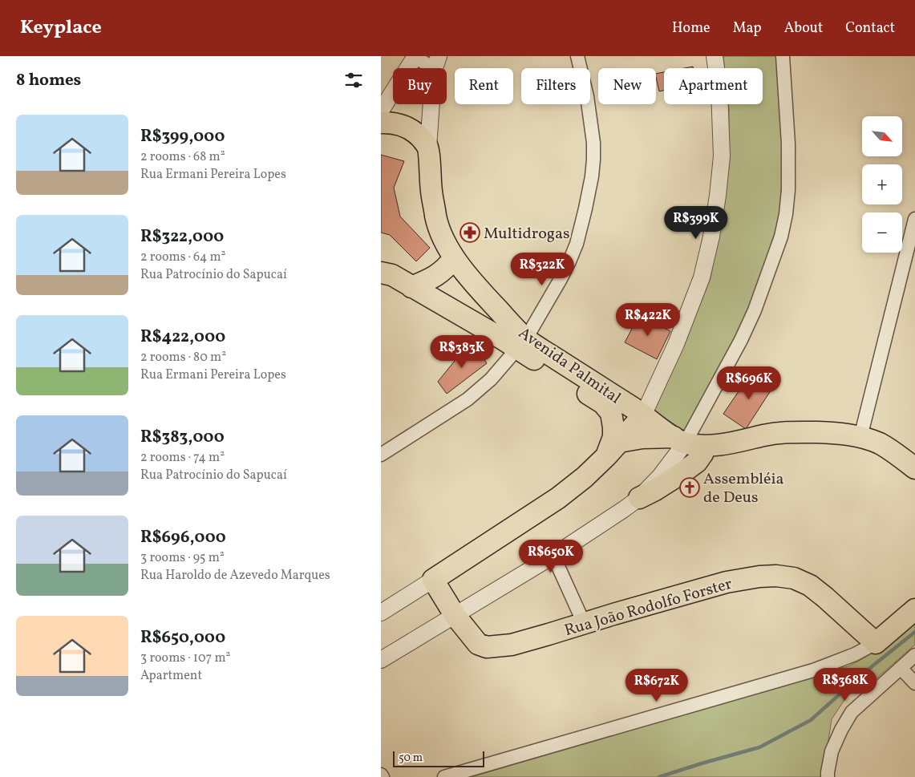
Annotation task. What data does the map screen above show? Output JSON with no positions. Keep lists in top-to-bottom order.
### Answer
{
  "streets": {
    "main road": ["Avenida Palmital", "Rua João Rodolfo Forster"]
  },
  "places": {
    "pharmacy": ["Multidrogas"],
    "church": ["Assembléia de Deus"]
  },
  "scale_bar": "50 m",
  "north": "bottom right",
  "page": {
    "header": "Keyplace",
    "nav": [
      "Home",
      "Map",
      "About",
      "Contact"
    ],
    "heading": "8 homes",
    "chip": [
      "Buy",
      "Rent",
      "Filters",
      "New",
      "Apartment"
    ],
    "list": [
      {
        "name": "R$399,000",
        "note": "2 rooms · 68 m² · Rua Ermani Pereira Lopes"
      },
      {
        "name": "R$322,000",
        "note": "2 rooms · 64 m² · Rua Patrocínio do Sapucaí"
      },
      {
        "name": "R$422,000",
        "note": "2 rooms · 80 m² · Rua Ermani Pereira Lopes"
      },
      {
        "name": "R$383,000",
        "note": "2 rooms · 74 m² · Rua Patrocínio do Sapucaí"
      },
      {
        "name": "R$696,000",
        "note": "3 rooms · 95 m² · Rua Haroldo de Azevedo Marques"
      },
      {
        "name": "R$650,000",
        "note": "3 rooms · 107 m² · Apartment"
      }
    ],
    "map_buttons": ["+", "−"],
    "price": [
      "R$399K",
      "R$322K",
      "R$422K",
      "R$383K",
      "R$696K",
      "R$650K",
      "R$368K",
      "R$672K"
    ],
    "scale": "50 m"
  }
}
